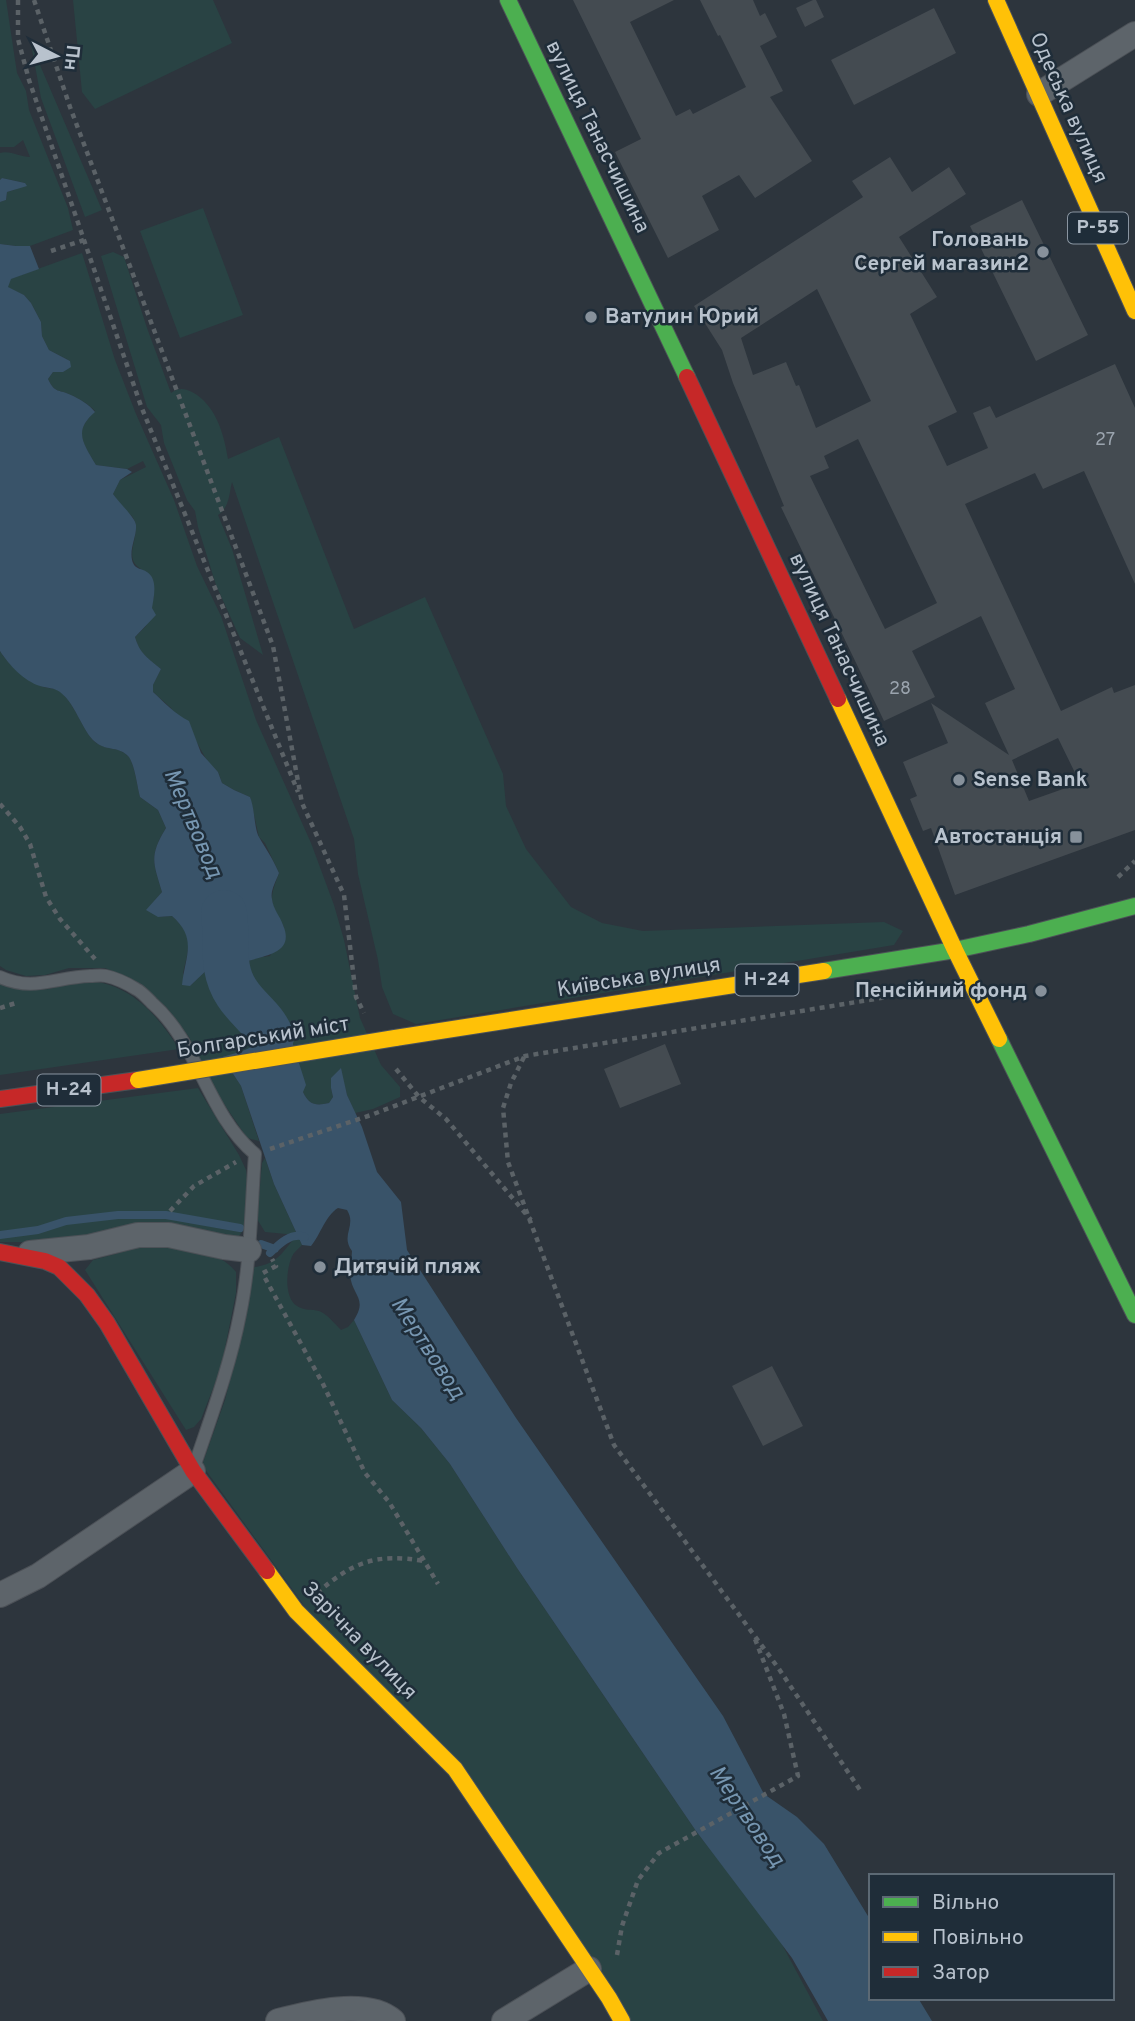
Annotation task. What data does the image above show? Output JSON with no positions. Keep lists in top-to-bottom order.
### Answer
{
  "streets": {
    "street": [
      "Одеська вулиця",
      "вулиця Танасчишина",
      "Р-55",
      "Київська вулиця",
      "Н-24",
      "Болгарський міст",
      "Зарічна вулиця"
    ]
  },
  "crossings": [
    ["вулиця Танасчишина", "Київська вулиця"],
    ["Київська вулиця", "Болгарський міст"]
  ],
  "water": ["Мертвовод"],
  "places": {
    "other": [
      "Головань Сергей магазин2",
      "Ватулин Юрий",
      "Sense Bank",
      "Пенсійний фонд",
      "Дитячій пляж"
    ],
    "transit": ["Автостанція"]
  },
  "house_numbers": ["27", "28"],
  "legend": ["Вільно", "Повільно", "Затор"],
  "north": "right"
}
